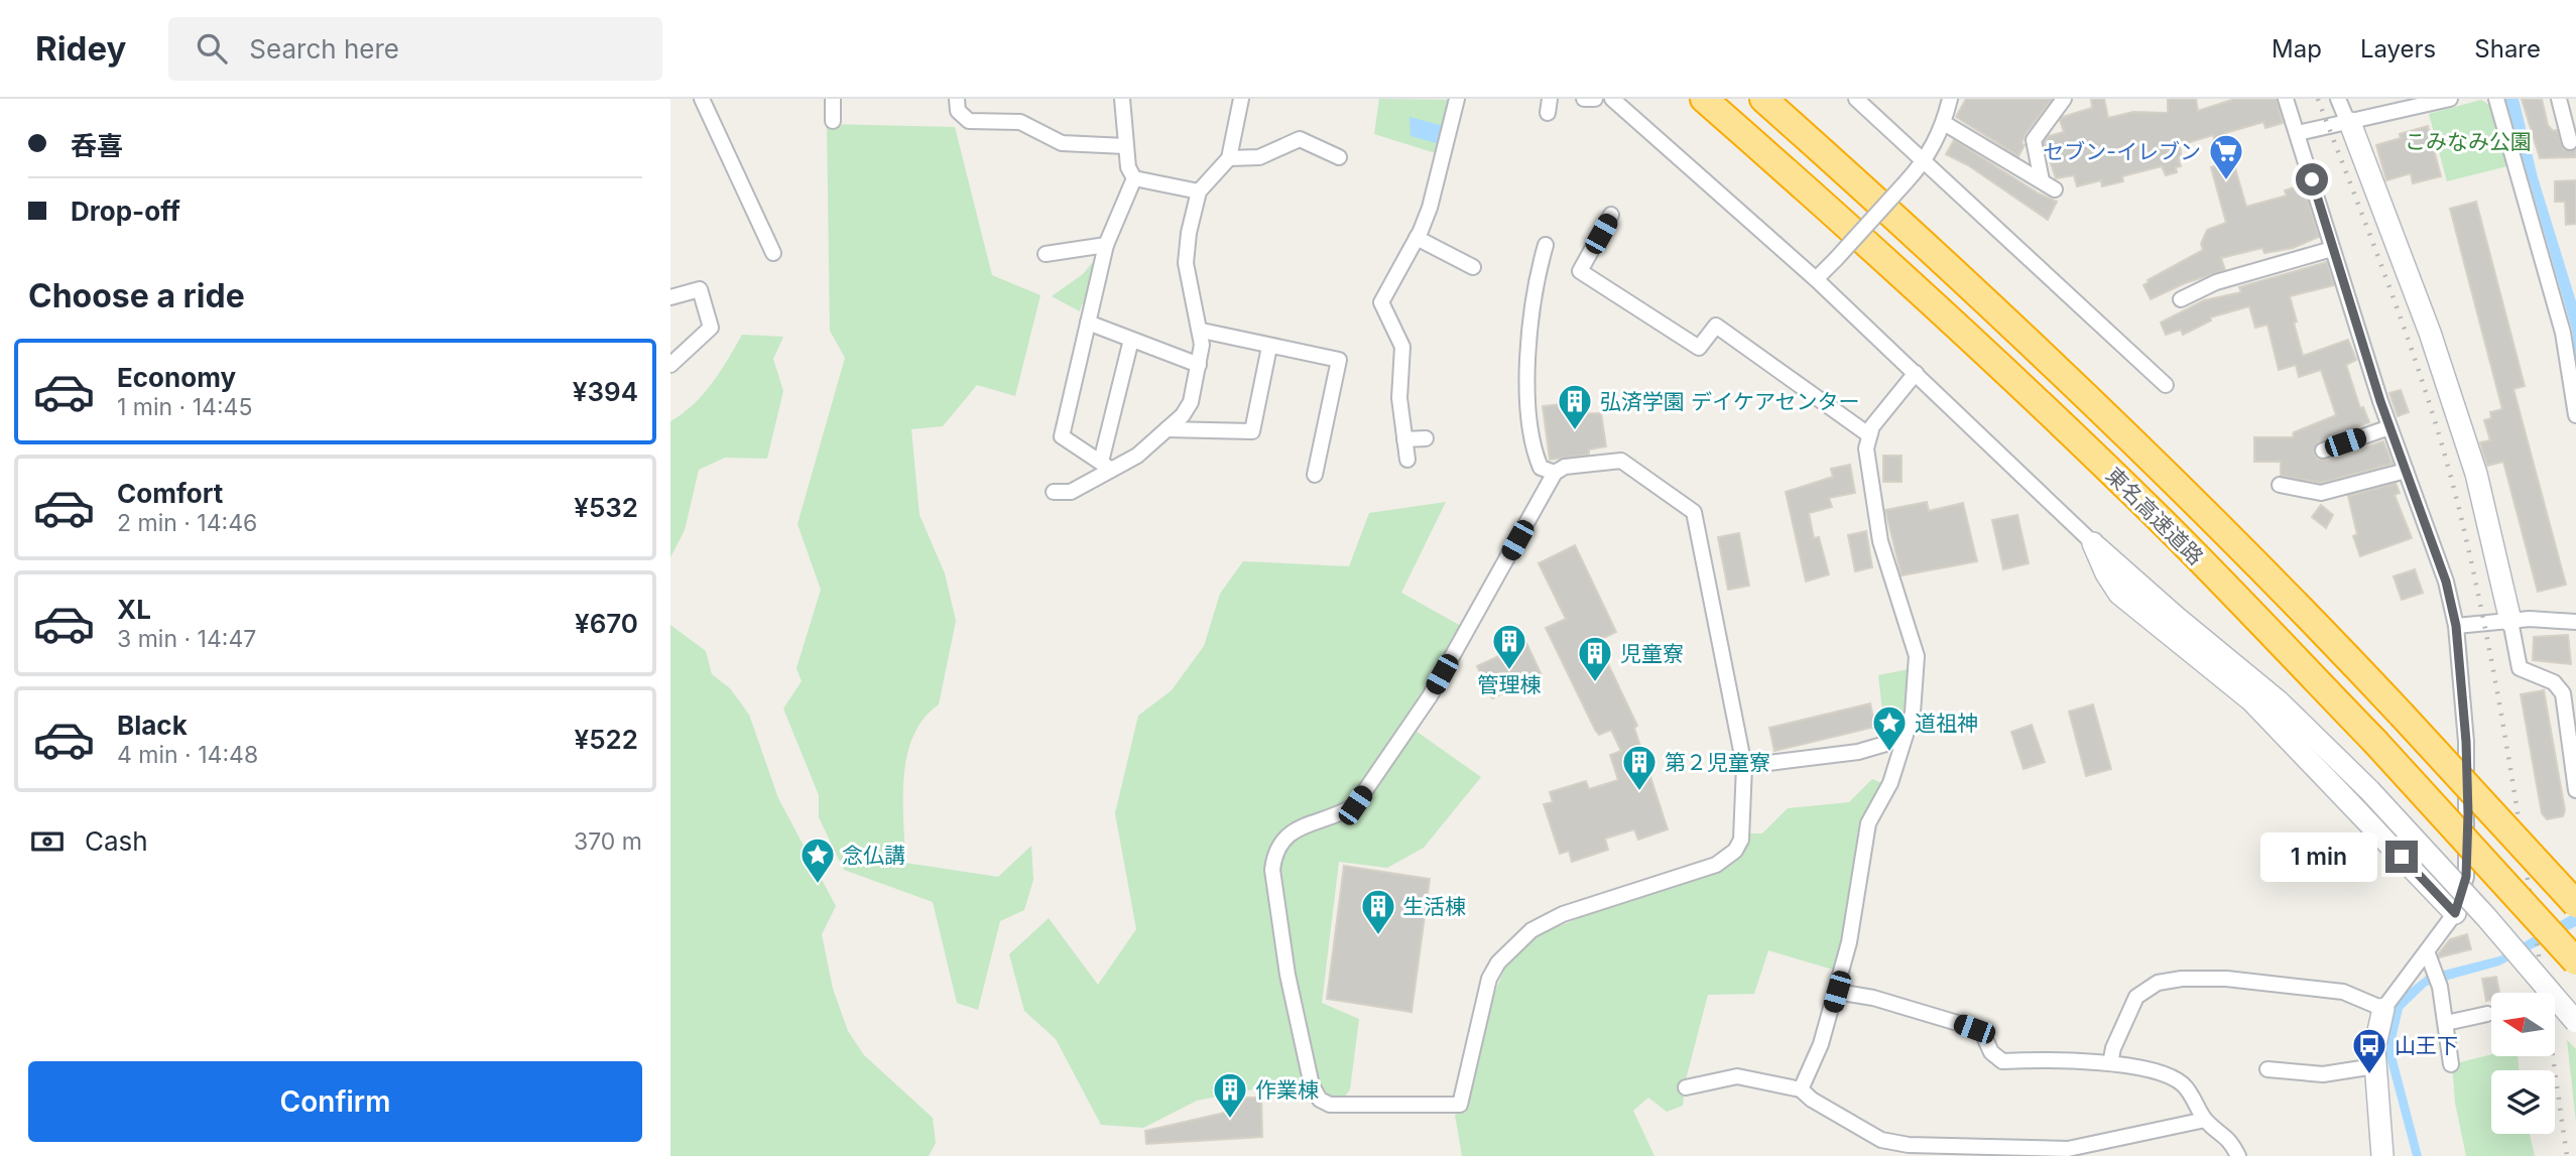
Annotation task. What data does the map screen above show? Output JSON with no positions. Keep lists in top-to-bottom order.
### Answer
{
  "streets": {
    "highway": ["東名高速道路"]
  },
  "parks": ["こみなみ公園"],
  "places": {
    "supermarket": ["セブン-イレブン"],
    "building": [
      "弘済学園 デイケアセンター",
      "管理棟",
      "児童寮",
      "第２児童寮",
      "生活棟",
      "作業棟"
    ],
    "place": ["道祖神", "念仏講"],
    "bus stop": ["山王下"]
  },
  "north": "left",
  "page": {
    "header": "Ridey",
    "search": "Search here",
    "nav": ["Map", "Layers", "Share"],
    "banner": ["呑喜", "Drop-off"],
    "heading": "Choose a ride",
    "list": [
      {
        "name": "Economy",
        "note": "1 min · 14:45",
        "value": "¥394"
      },
      {
        "name": "Comfort",
        "note": "2 min · 14:46",
        "value": "¥532"
      },
      {
        "name": "XL",
        "note": "3 min · 14:47",
        "value": "¥670"
      },
      {
        "name": "Black",
        "note": "4 min · 14:48",
        "value": "¥522"
      }
    ],
    "pay": ["Cash", "370 m"],
    "bubble": "1 min",
    "buttons": "Confirm"
  }
}
